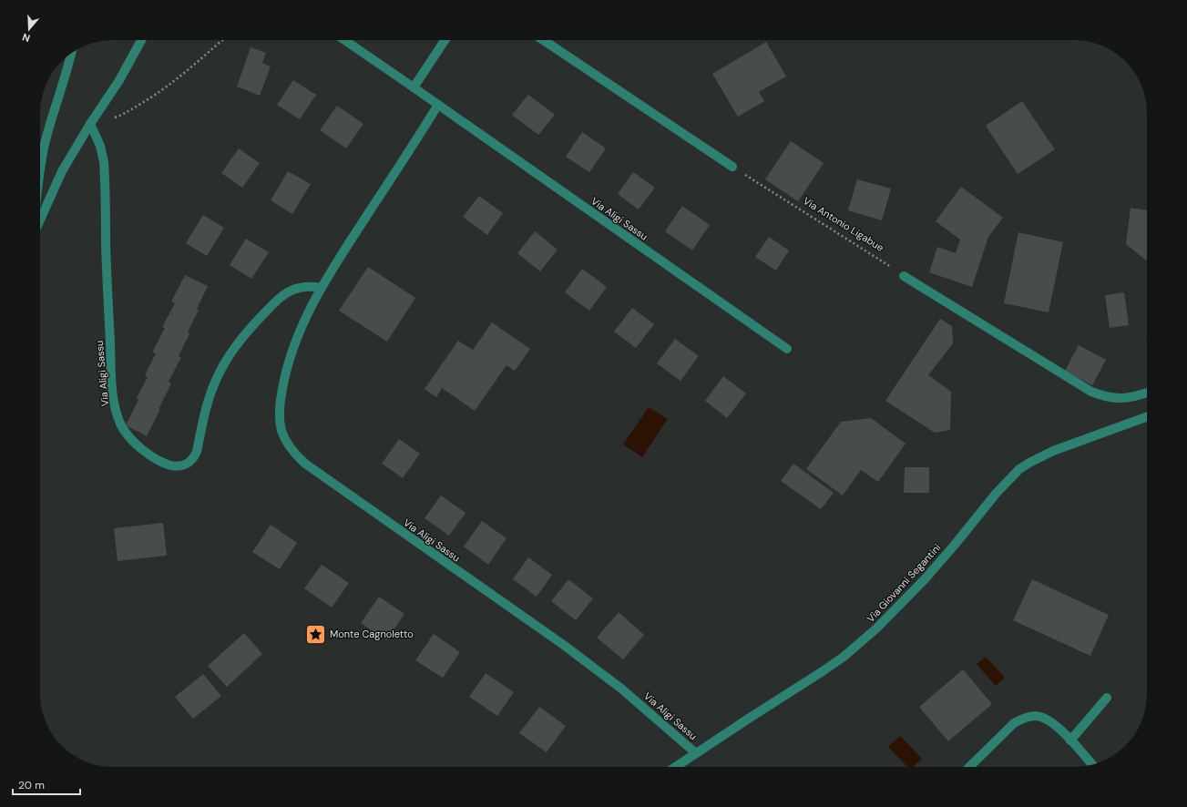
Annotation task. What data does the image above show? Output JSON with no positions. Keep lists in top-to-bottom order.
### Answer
{
  "streets": {
    "street": ["Via Aligi Sassu", "Via Giovanni Segantini"],
    "path": ["Via Antonio Ligabue"]
  },
  "crossings": [
    ["Via Aligi Sassu", "Via Giovanni Segantini"]
  ],
  "places": {
    "place": ["Monte Cagnoletto"]
  },
  "scale_bar": "20 m",
  "north": "bottom"
}
